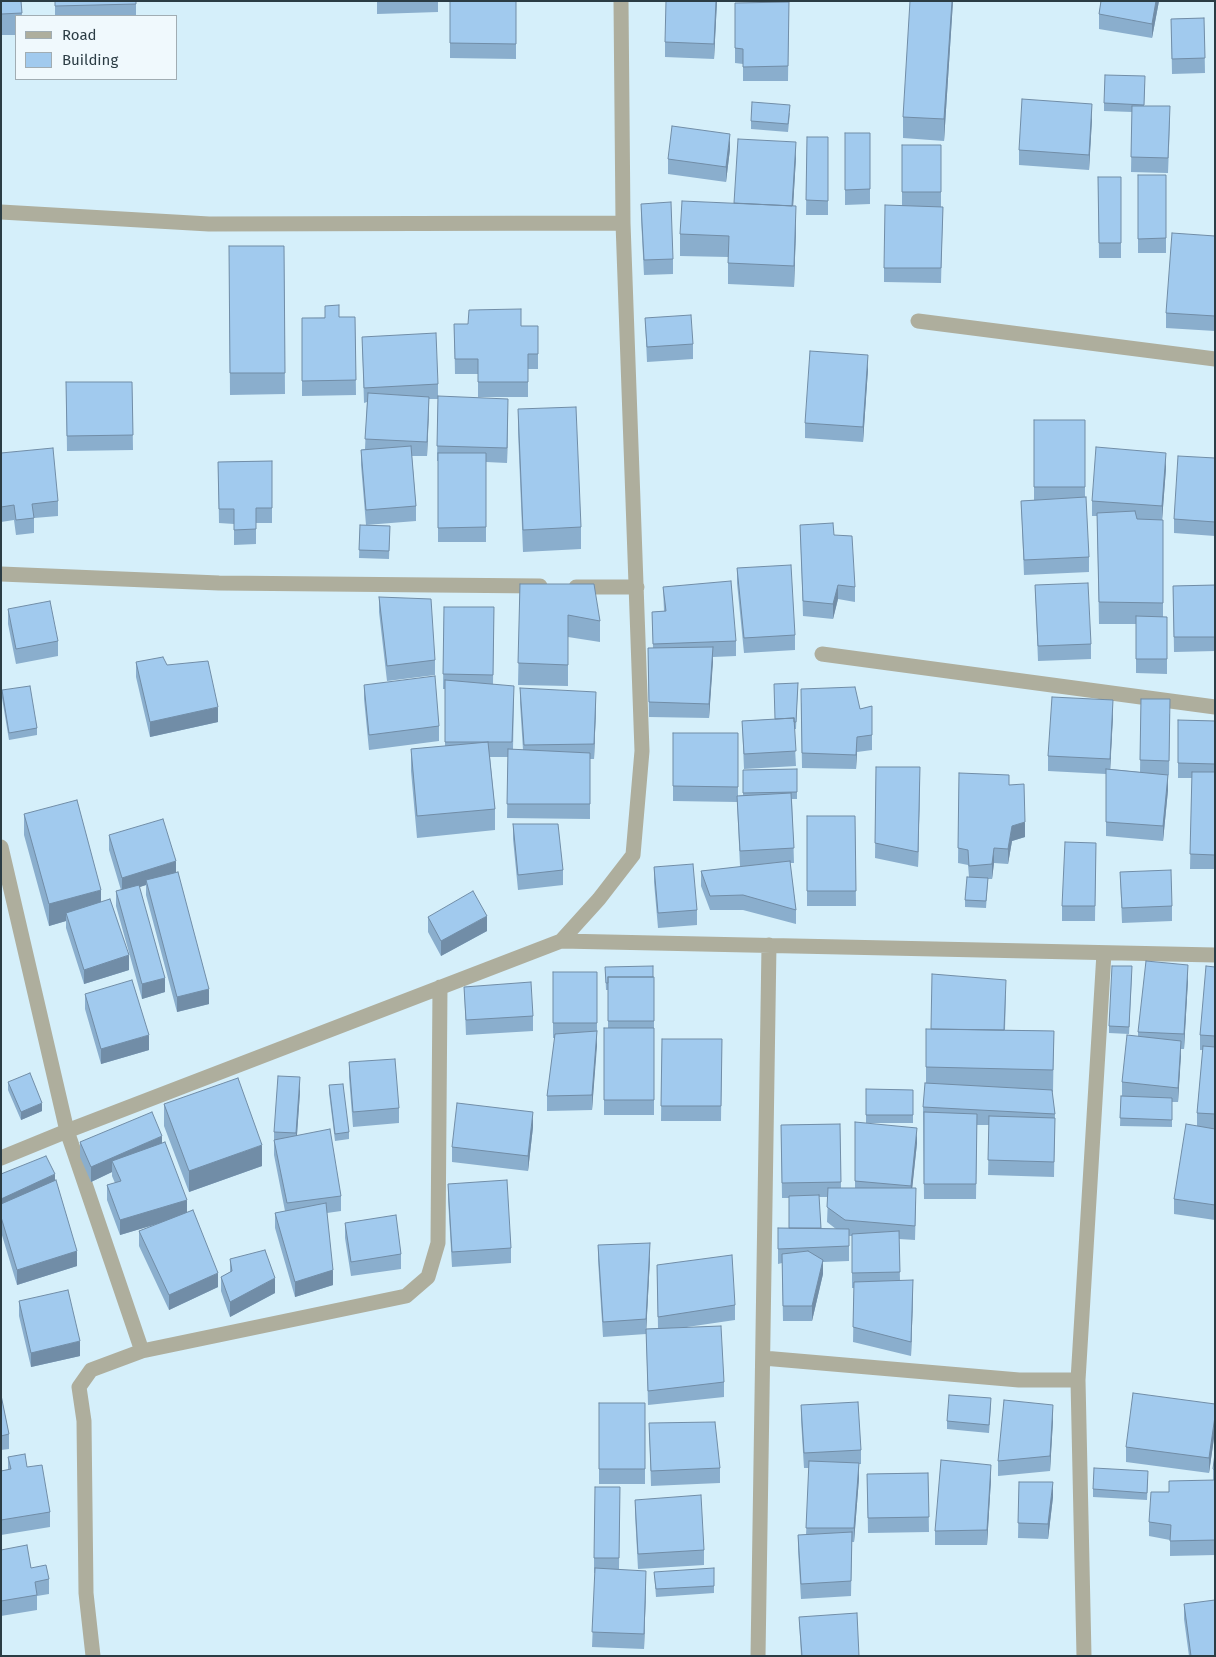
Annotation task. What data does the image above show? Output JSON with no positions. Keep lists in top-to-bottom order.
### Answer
{
  "legend": ["Road", "Building"]
}
